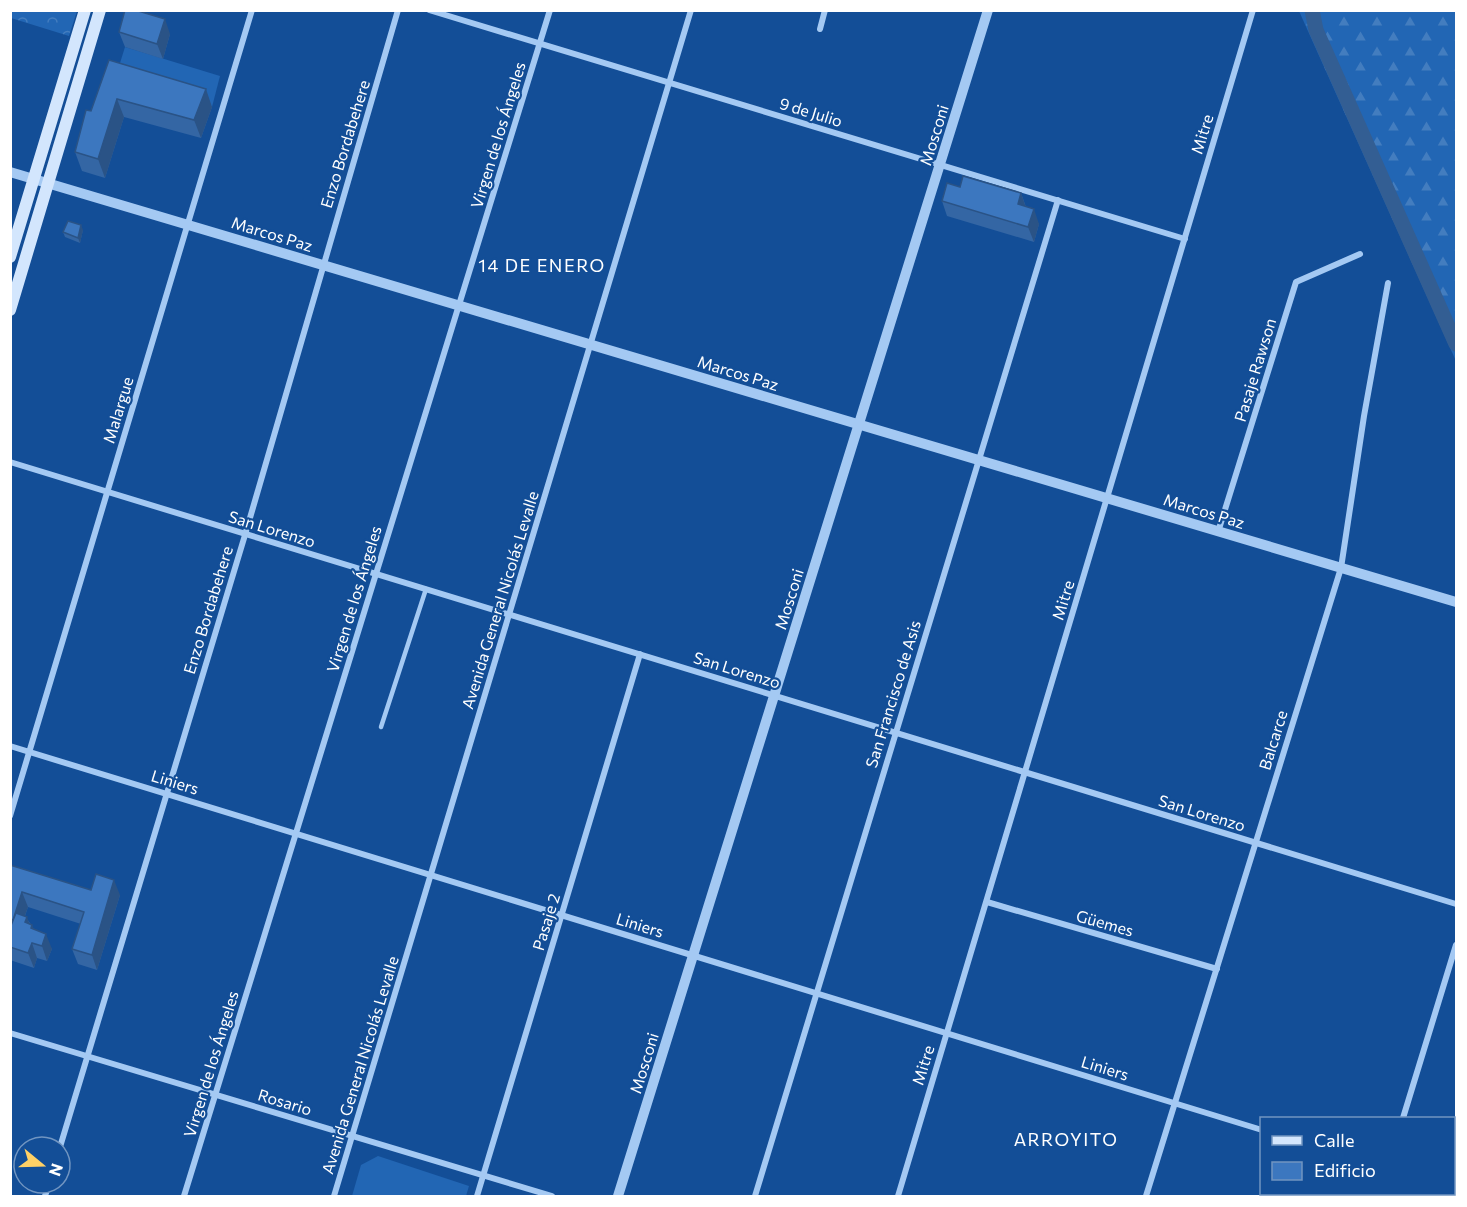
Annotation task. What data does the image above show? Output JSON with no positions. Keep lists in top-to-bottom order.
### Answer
{
  "streets": {
    "street": [
      "9 de Julio",
      "Mitre",
      "Virgen de los Ángeles",
      "Mosconi",
      "Enzo Bordabehere",
      "Marcos Paz",
      "Pasaje Rawson",
      "Malargue",
      "San Lorenzo",
      "Avenida General Nicolás Levalle",
      "San Francisco de Asis",
      "Balcarce",
      "Liniers",
      "Pasaje 2",
      "Güemes",
      "Rosario"
    ]
  },
  "crossings": [
    ["9 de Julio", "Mitre"],
    ["9 de Julio", "Virgen de los Ángeles"],
    ["9 de Julio", "Mosconi"],
    ["9 de Julio", "Avenida General Nicolás Levalle"],
    ["9 de Julio", "San Francisco de Asis"],
    ["Mitre", "Marcos Paz"],
    ["Mitre", "San Lorenzo"],
    ["Mitre", "Liniers"],
    ["Mitre", "Güemes"],
    ["Virgen de los Ángeles", "Marcos Paz"],
    ["Virgen de los Ángeles", "San Lorenzo"],
    ["Virgen de los Ángeles", "Liniers"],
    ["Virgen de los Ángeles", "Rosario"],
    ["Mosconi", "Marcos Paz"],
    ["Mosconi", "San Lorenzo"],
    ["Mosconi", "Liniers"],
    ["Enzo Bordabehere", "Marcos Paz"],
    ["Enzo Bordabehere", "San Lorenzo"],
    ["Enzo Bordabehere", "Liniers"],
    ["Enzo Bordabehere", "Rosario"],
    ["Marcos Paz", "Pasaje Rawson"],
    ["Marcos Paz", "Malargue"],
    ["Marcos Paz", "Avenida General Nicolás Levalle"],
    ["Marcos Paz", "San Francisco de Asis"],
    ["Marcos Paz", "Balcarce"],
    ["Malargue", "San Lorenzo"],
    ["Malargue", "Liniers"],
    ["San Lorenzo", "Avenida General Nicolás Levalle"],
    ["San Lorenzo", "San Francisco de Asis"],
    ["San Lorenzo", "Balcarce"],
    ["San Lorenzo", "Pasaje 2"],
    ["Avenida General Nicolás Levalle", "Liniers"],
    ["Avenida General Nicolás Levalle", "Rosario"],
    ["San Francisco de Asis", "Liniers"],
    ["Balcarce", "Liniers"],
    ["Balcarce", "Güemes"],
    ["Liniers", "Pasaje 2"],
    ["Pasaje 2", "Rosario"]
  ],
  "districts": ["14 DE ENERO", "ARROYITO"],
  "legend": ["Calle", "Edificio"],
  "north": "right"
}
